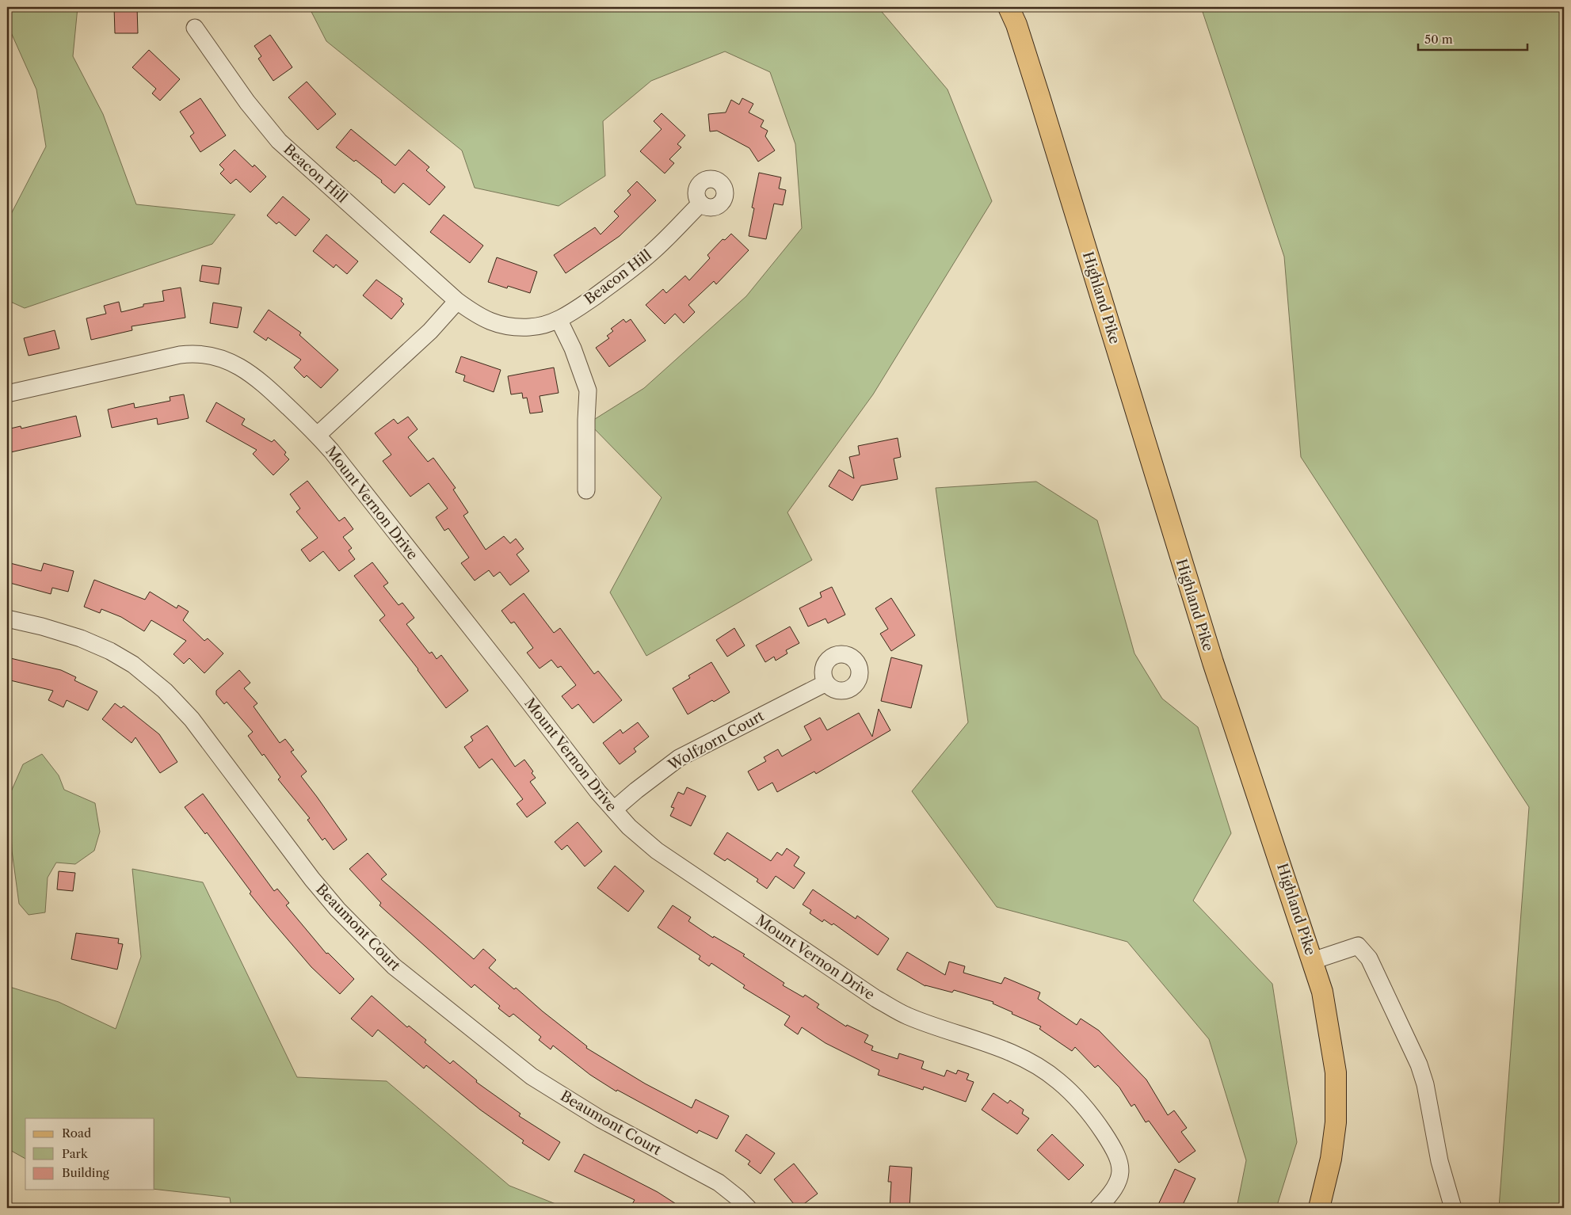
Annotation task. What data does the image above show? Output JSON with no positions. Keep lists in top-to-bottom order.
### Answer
{
  "streets": {
    "main road": ["Highland Pike"],
    "street": [
      "Beacon Hill",
      "Mount Vernon Drive",
      "Wolfzorn Court",
      "Beaumont Court"
    ]
  },
  "crossings": [
    ["Mount Vernon Drive", "Wolfzorn Court"]
  ],
  "legend": ["Road", "Park", "Building"],
  "scale_bar": "50 m"
}
